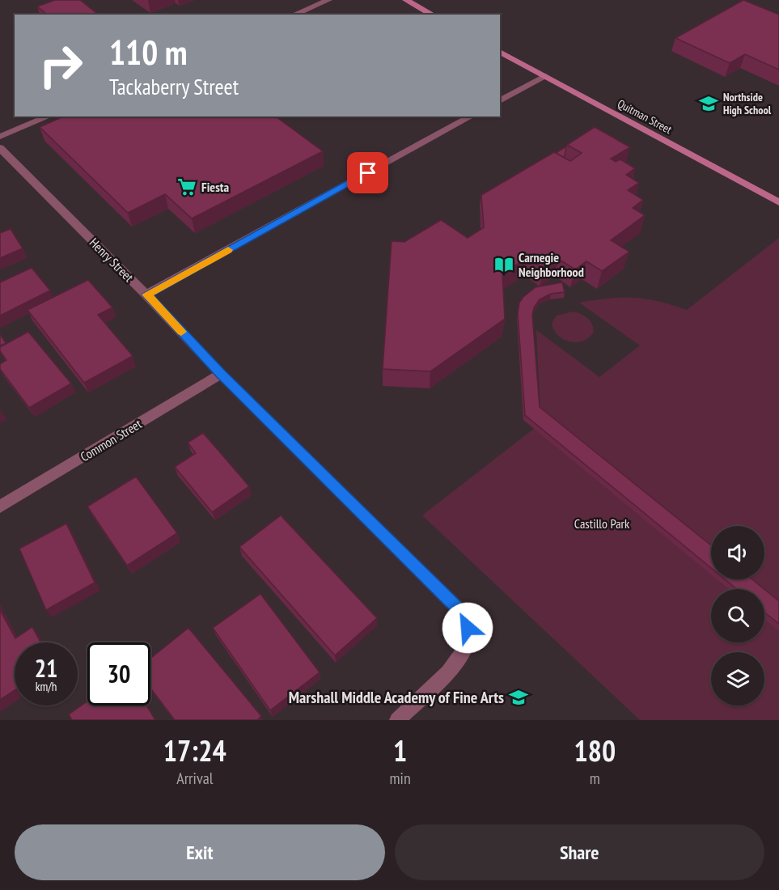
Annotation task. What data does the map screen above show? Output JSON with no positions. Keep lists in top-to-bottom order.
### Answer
{
  "streets": {
    "main road": ["Quitman Street"],
    "street": ["Henry Street", "Common Street"]
  },
  "crossings": [
    ["Henry Street", "Common Street"]
  ],
  "parks": ["Castillo Park"],
  "places": {
    "school or university": ["Northside High School", "Marshall Middle Academy of Fine Arts"],
    "supermarket": ["Fiesta"],
    "library": ["Carnegie Neighborhood"]
  },
  "page": {
    "turn": ["110 m", "Tackaberry Street"],
    "speed": "21 km/h",
    "limit": "30",
    "eta": [
      "17:24",
      "Arrival",
      "1",
      "min",
      "180",
      "m"
    ],
    "buttons": ["Exit", "Share"]
  }
}
